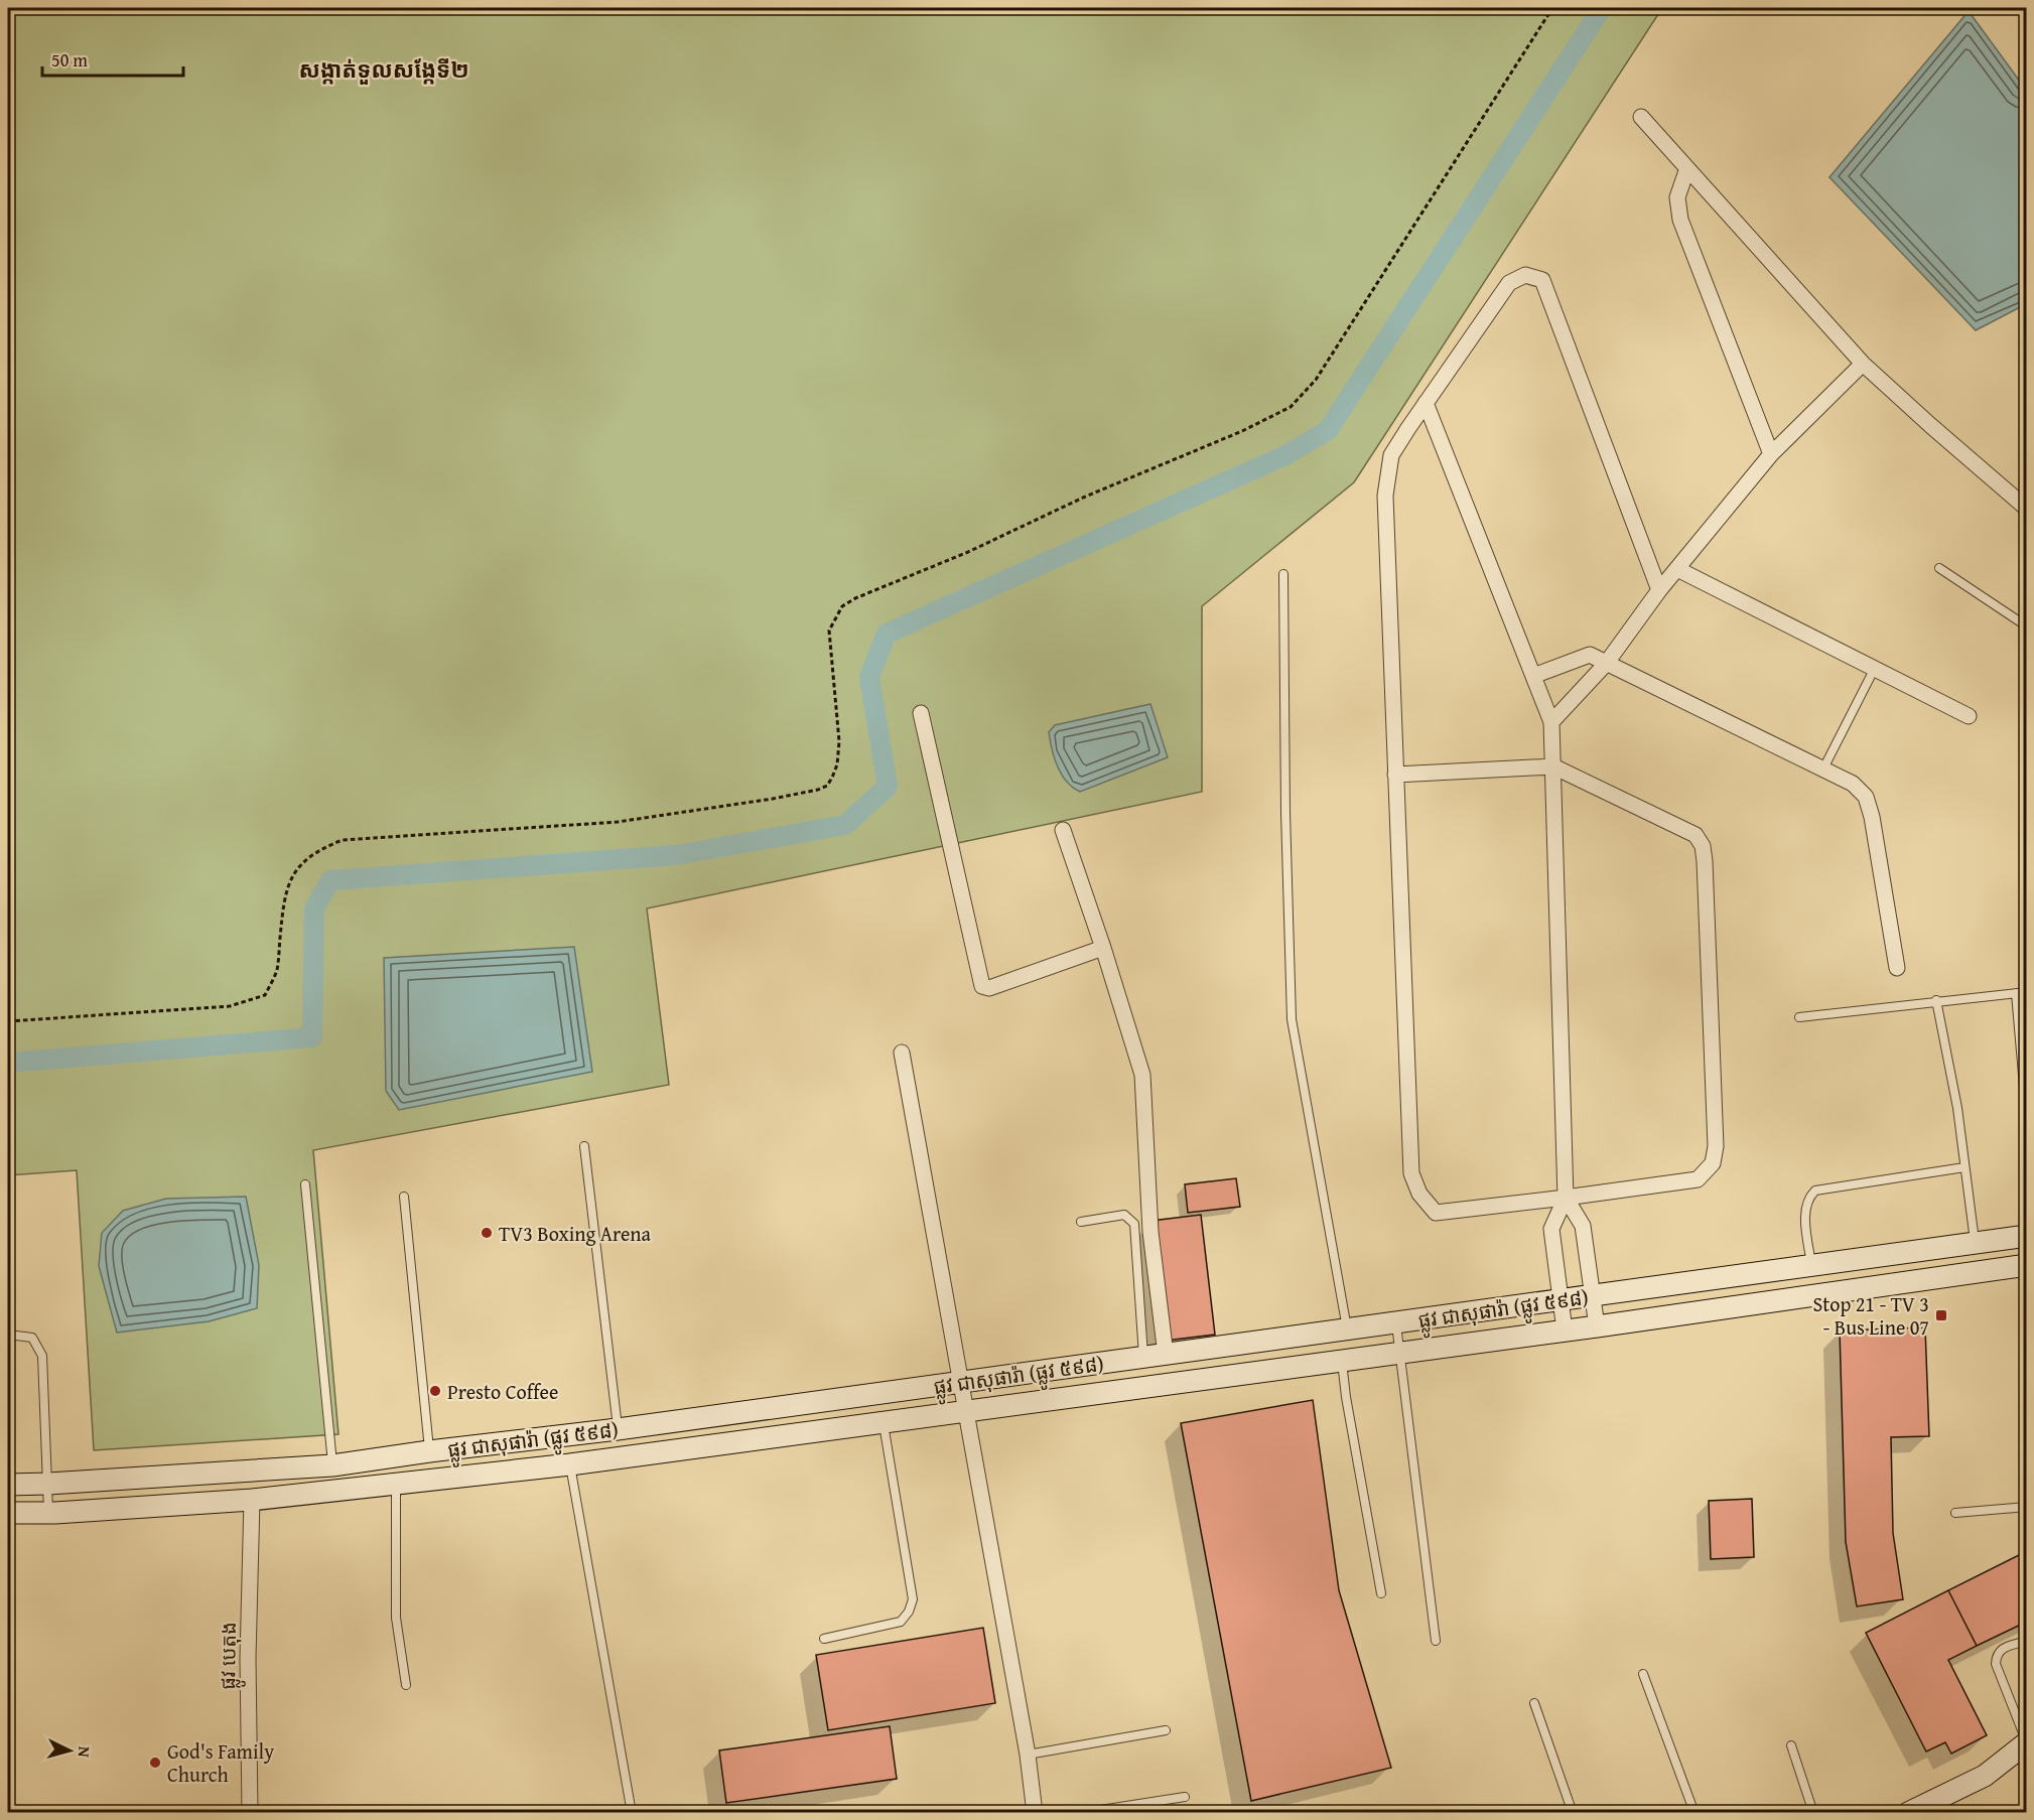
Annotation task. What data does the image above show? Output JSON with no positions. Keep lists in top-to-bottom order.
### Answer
{
  "streets": {
    "main road": ["ផ្លូវ ជាសុផារ៉ា (ផ្លូវ ៥៩៨)"],
    "street": ["ផ្លូវ បេតុង"]
  },
  "crossings": [
    ["ផ្លូវ ជាសុផារ៉ា (ផ្លូវ ៥៩៨)", "ផ្លូវ បេតុង"]
  ],
  "districts": ["សង្កាត់ទួលសង្កែទី២"],
  "places": {
    "other": ["TV3 Boxing Arena", "Presto Coffee", "God's Family Church"],
    "transit": ["Stop 21 - TV 3 - Bus Line 07"]
  },
  "scale_bar": "50 m",
  "north": "right"
}
